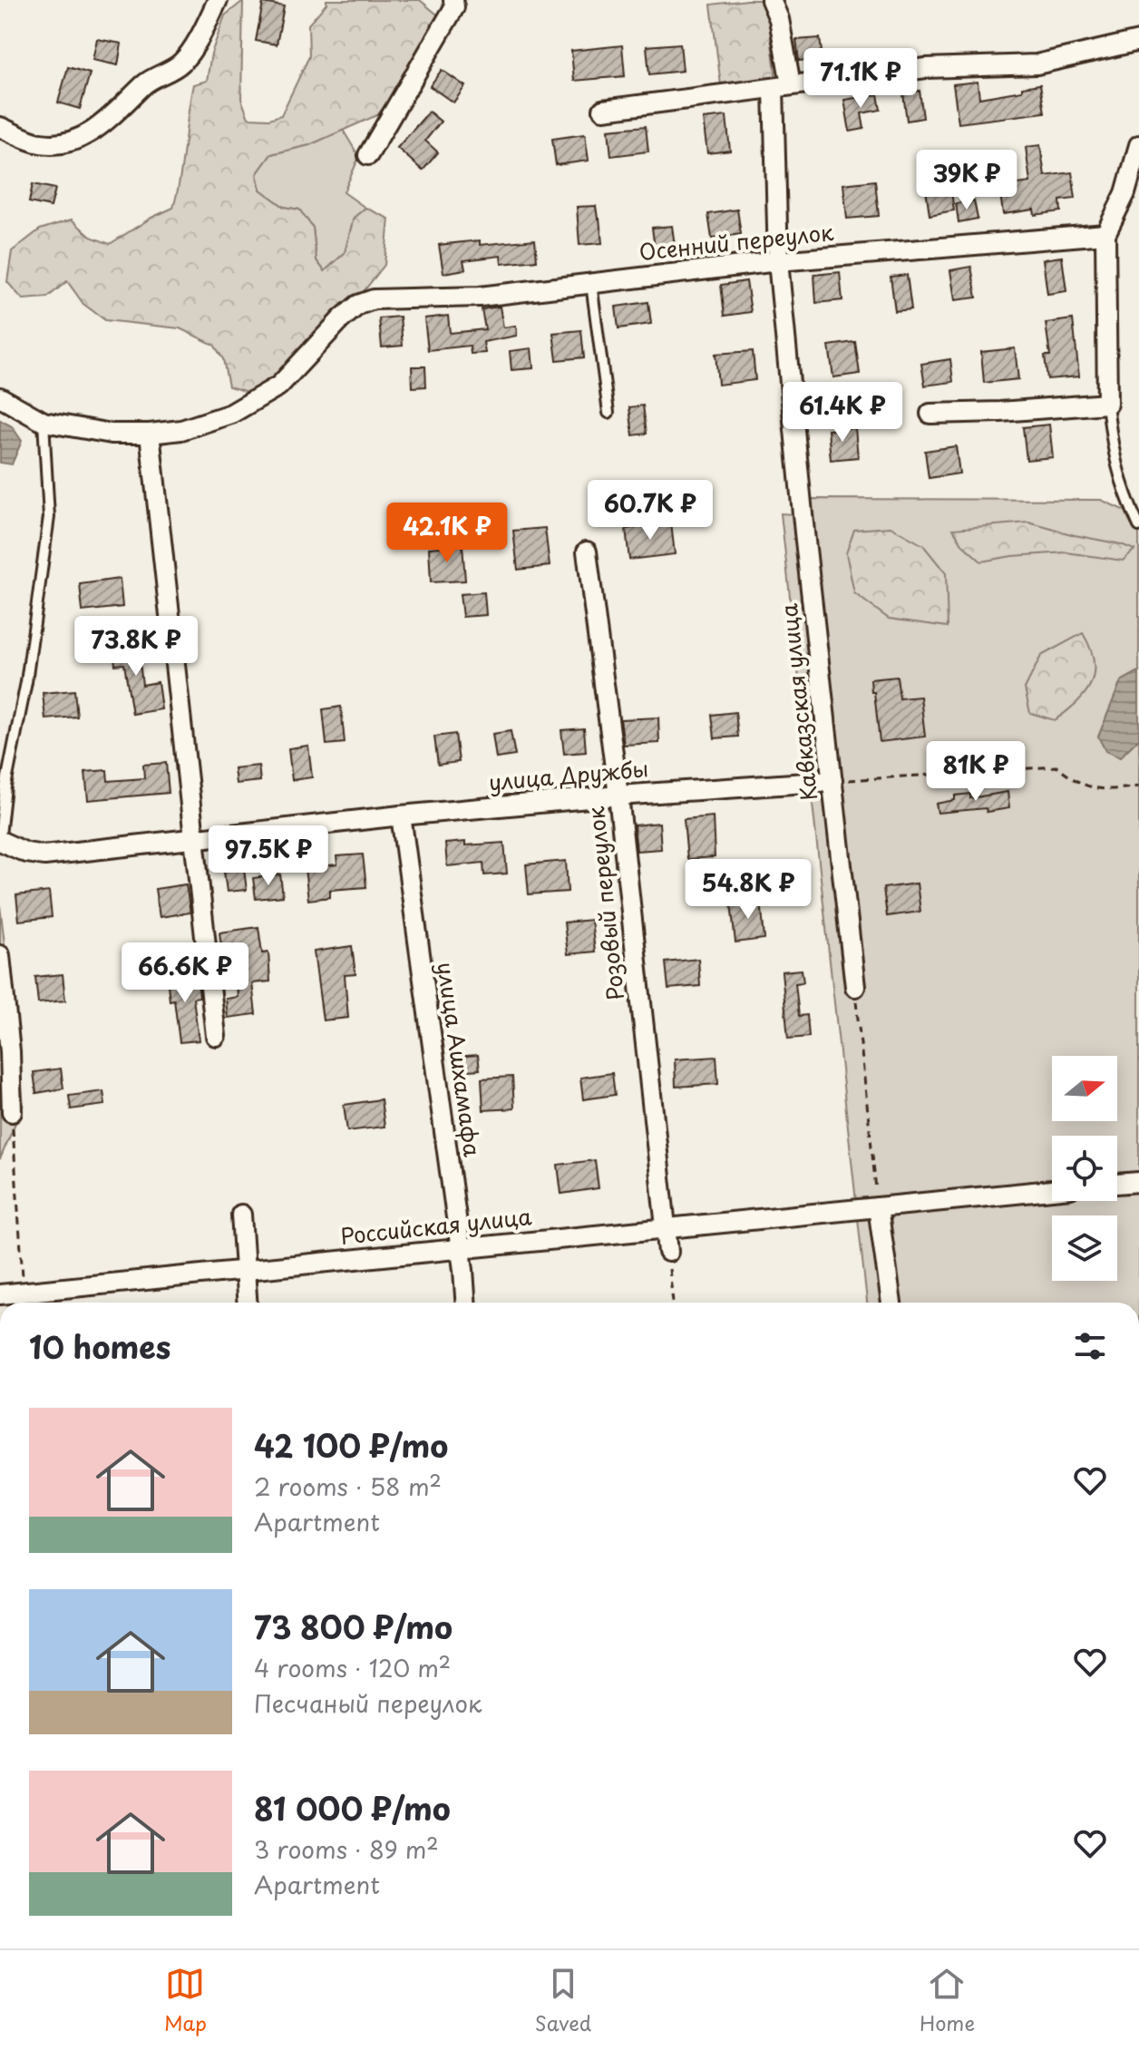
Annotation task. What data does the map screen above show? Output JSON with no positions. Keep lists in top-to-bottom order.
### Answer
{
  "streets": {
    "street": [
      "Осенний переулок",
      "Кавказcкая улица",
      "улица Дружбы",
      "Розовый переулок",
      "улица Ашхамафа",
      "Российская улица"
    ]
  },
  "crossings": [
    ["Осенний переулок", "Кавказcкая улица"],
    ["Кавказcкая улица", "улица Дружбы"],
    ["улица Дружбы", "Розовый переулок"],
    ["улица Дружбы", "улица Ашхамафа"],
    ["Розовый переулок", "Российская улица"],
    ["улица Ашхамафа", "Российская улица"]
  ],
  "north": "right",
  "page": {
    "price": [
      "71.1K ₽",
      "39K ₽",
      "61.4K ₽",
      "60.7K ₽",
      "42.1K ₽",
      "73.8K ₽",
      "81K ₽",
      "97.5K ₽",
      "54.8K ₽",
      "66.6K ₽"
    ],
    "heading": "10 homes",
    "list": [
      {
        "name": "42 100 ₽/mo",
        "note": "2 rooms · 58 m² · Apartment"
      },
      {
        "name": "73 800 ₽/mo",
        "note": "4 rooms · 120 m² · Песчаный переулок"
      },
      {
        "name": "81 000 ₽/mo",
        "note": "3 rooms · 89 m² · Apartment"
      }
    ],
    "tabs": ["Map", "Saved", "Home"]
  }
}
